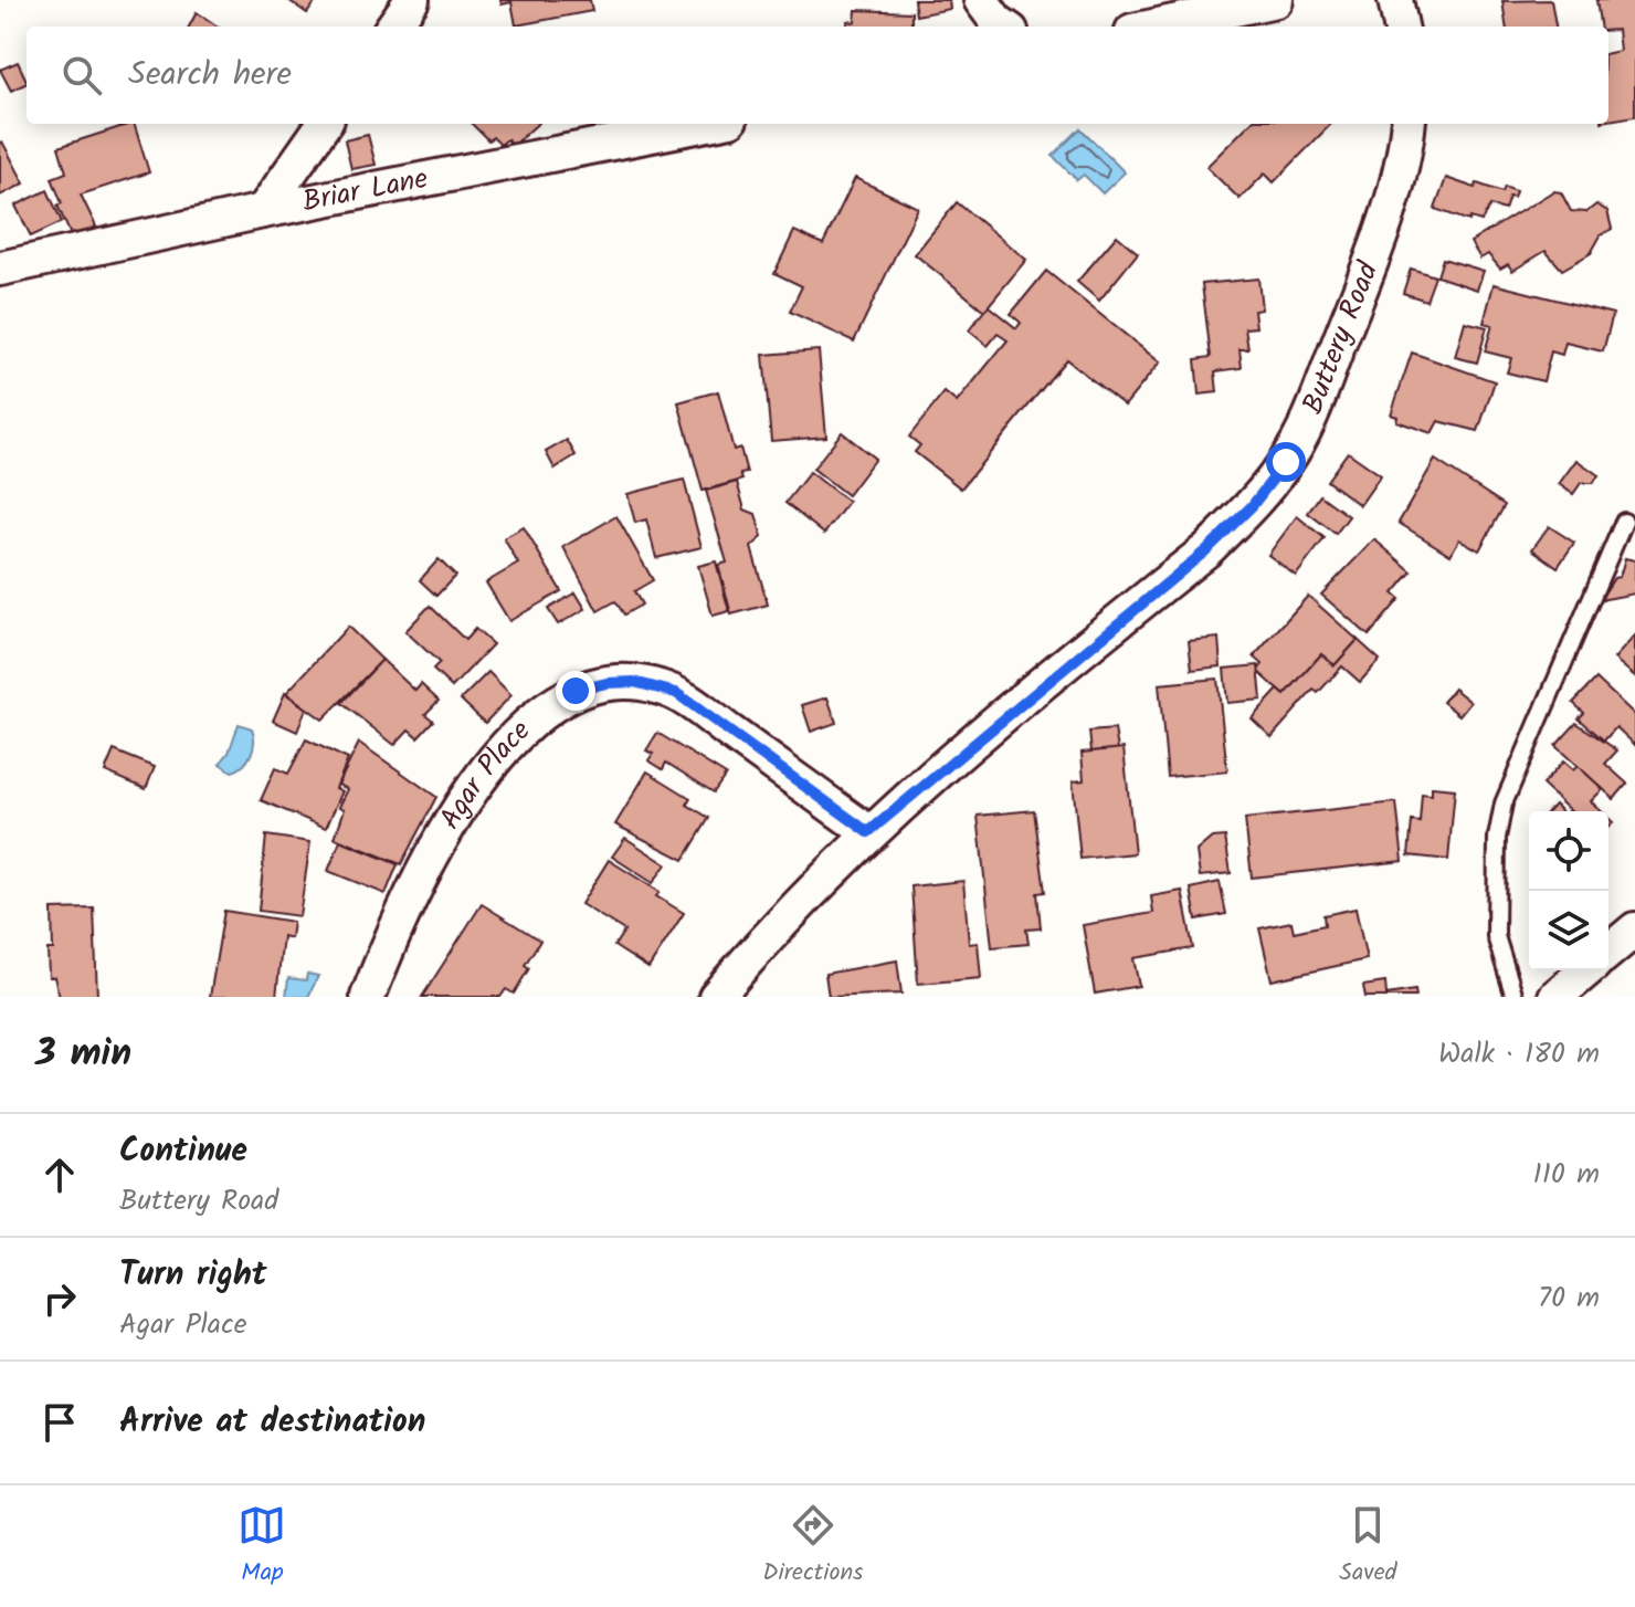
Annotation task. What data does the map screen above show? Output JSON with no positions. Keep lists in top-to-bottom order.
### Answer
{
  "streets": {
    "street": ["Briar Lane", "Buttery Road", "Agar Place"]
  },
  "crossings": [
    ["Buttery Road", "Agar Place"]
  ],
  "page": {
    "search": "Search here",
    "heading": ["3 min", "Walk · 180 m"],
    "list": [
      ["Continue", "Buttery Road", "110 m"],
      ["Turn right", "Agar Place", "70 m"],
      "Arrive at destination"
    ],
    "nav": ["Map", "Directions", "Saved"]
  }
}
